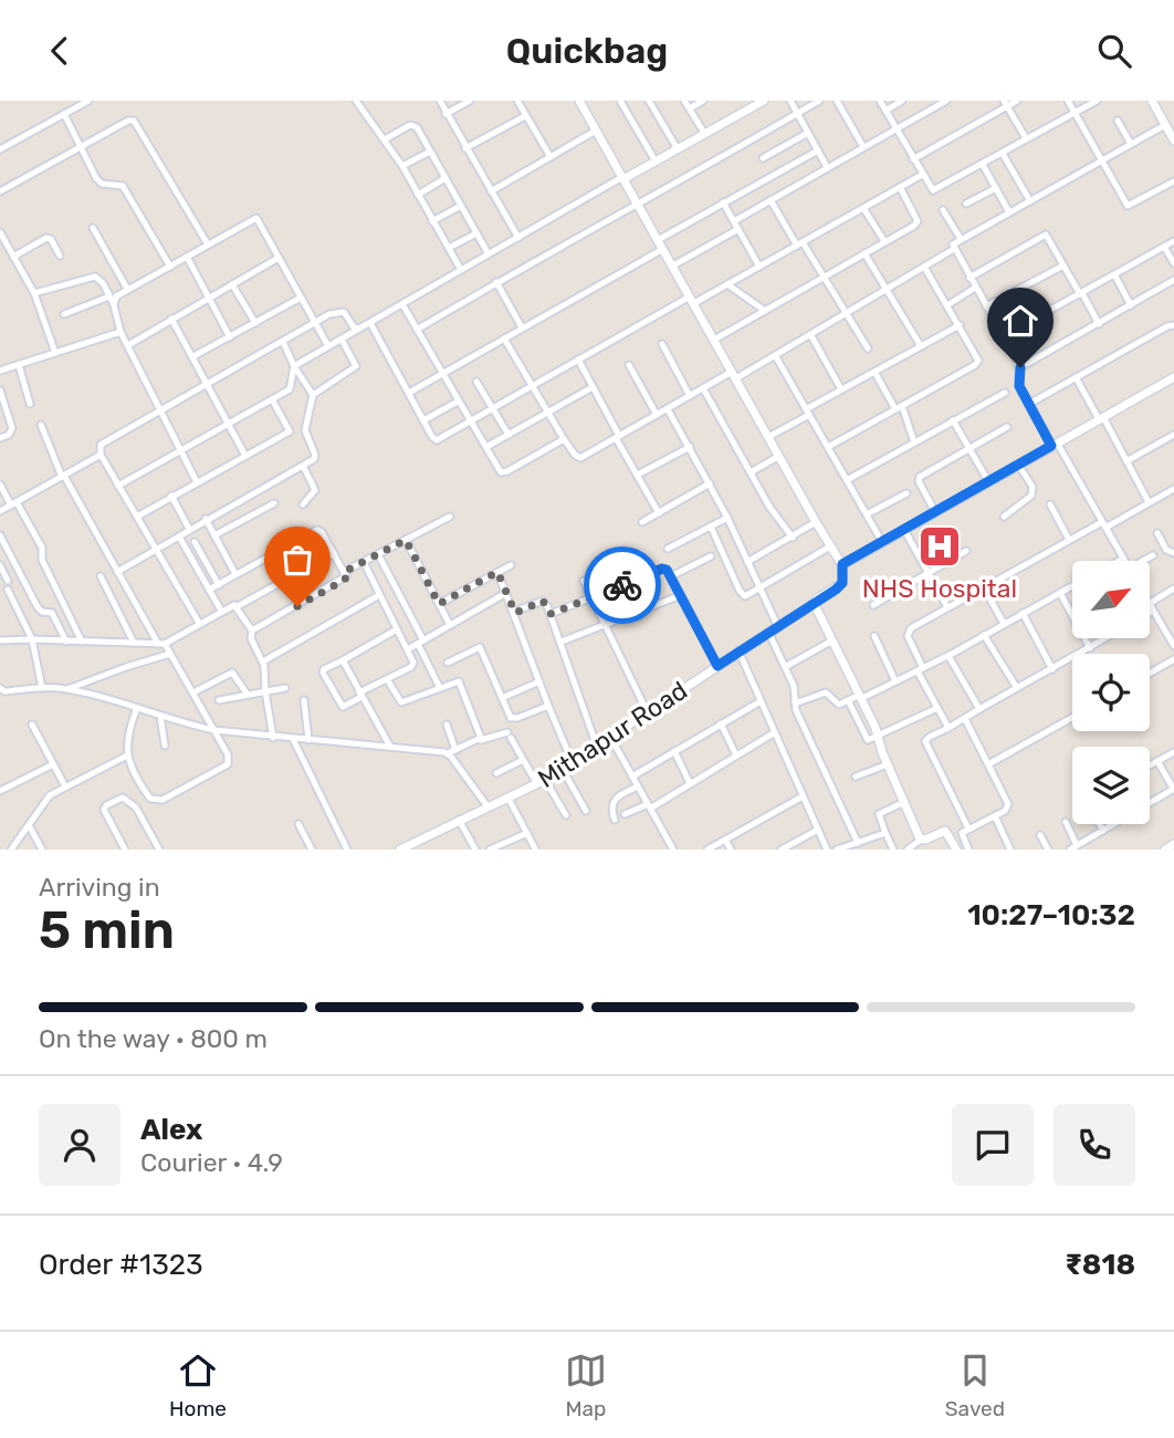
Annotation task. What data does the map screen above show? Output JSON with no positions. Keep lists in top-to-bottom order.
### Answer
{
  "streets": {
    "street": ["Mithapur Road"]
  },
  "places": {
    "hospital": ["NHS Hospital"]
  },
  "north": "top right",
  "page": {
    "header": "Quickbag",
    "heading": ["5 min", "Arriving in", "10:27–10:32"],
    "panel": [
      "Alex",
      "Courier · 4.9",
      "Order #1323",
      "₹818"
    ],
    "bar": "On the way · 800 m",
    "tabs": ["Home", "Map", "Saved"]
  }
}
